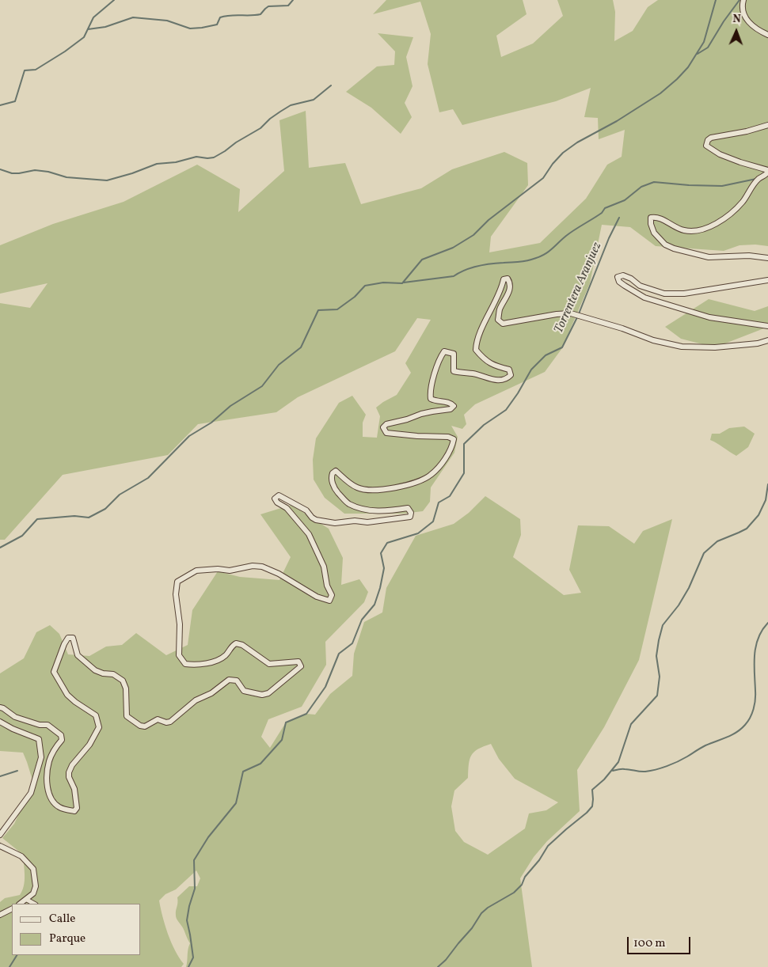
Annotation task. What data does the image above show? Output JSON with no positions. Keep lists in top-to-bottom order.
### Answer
{
  "water": ["Torrentera Aranjuez"],
  "legend": ["Calle", "Parque"],
  "scale_bar": "100 m",
  "north": "top"
}
